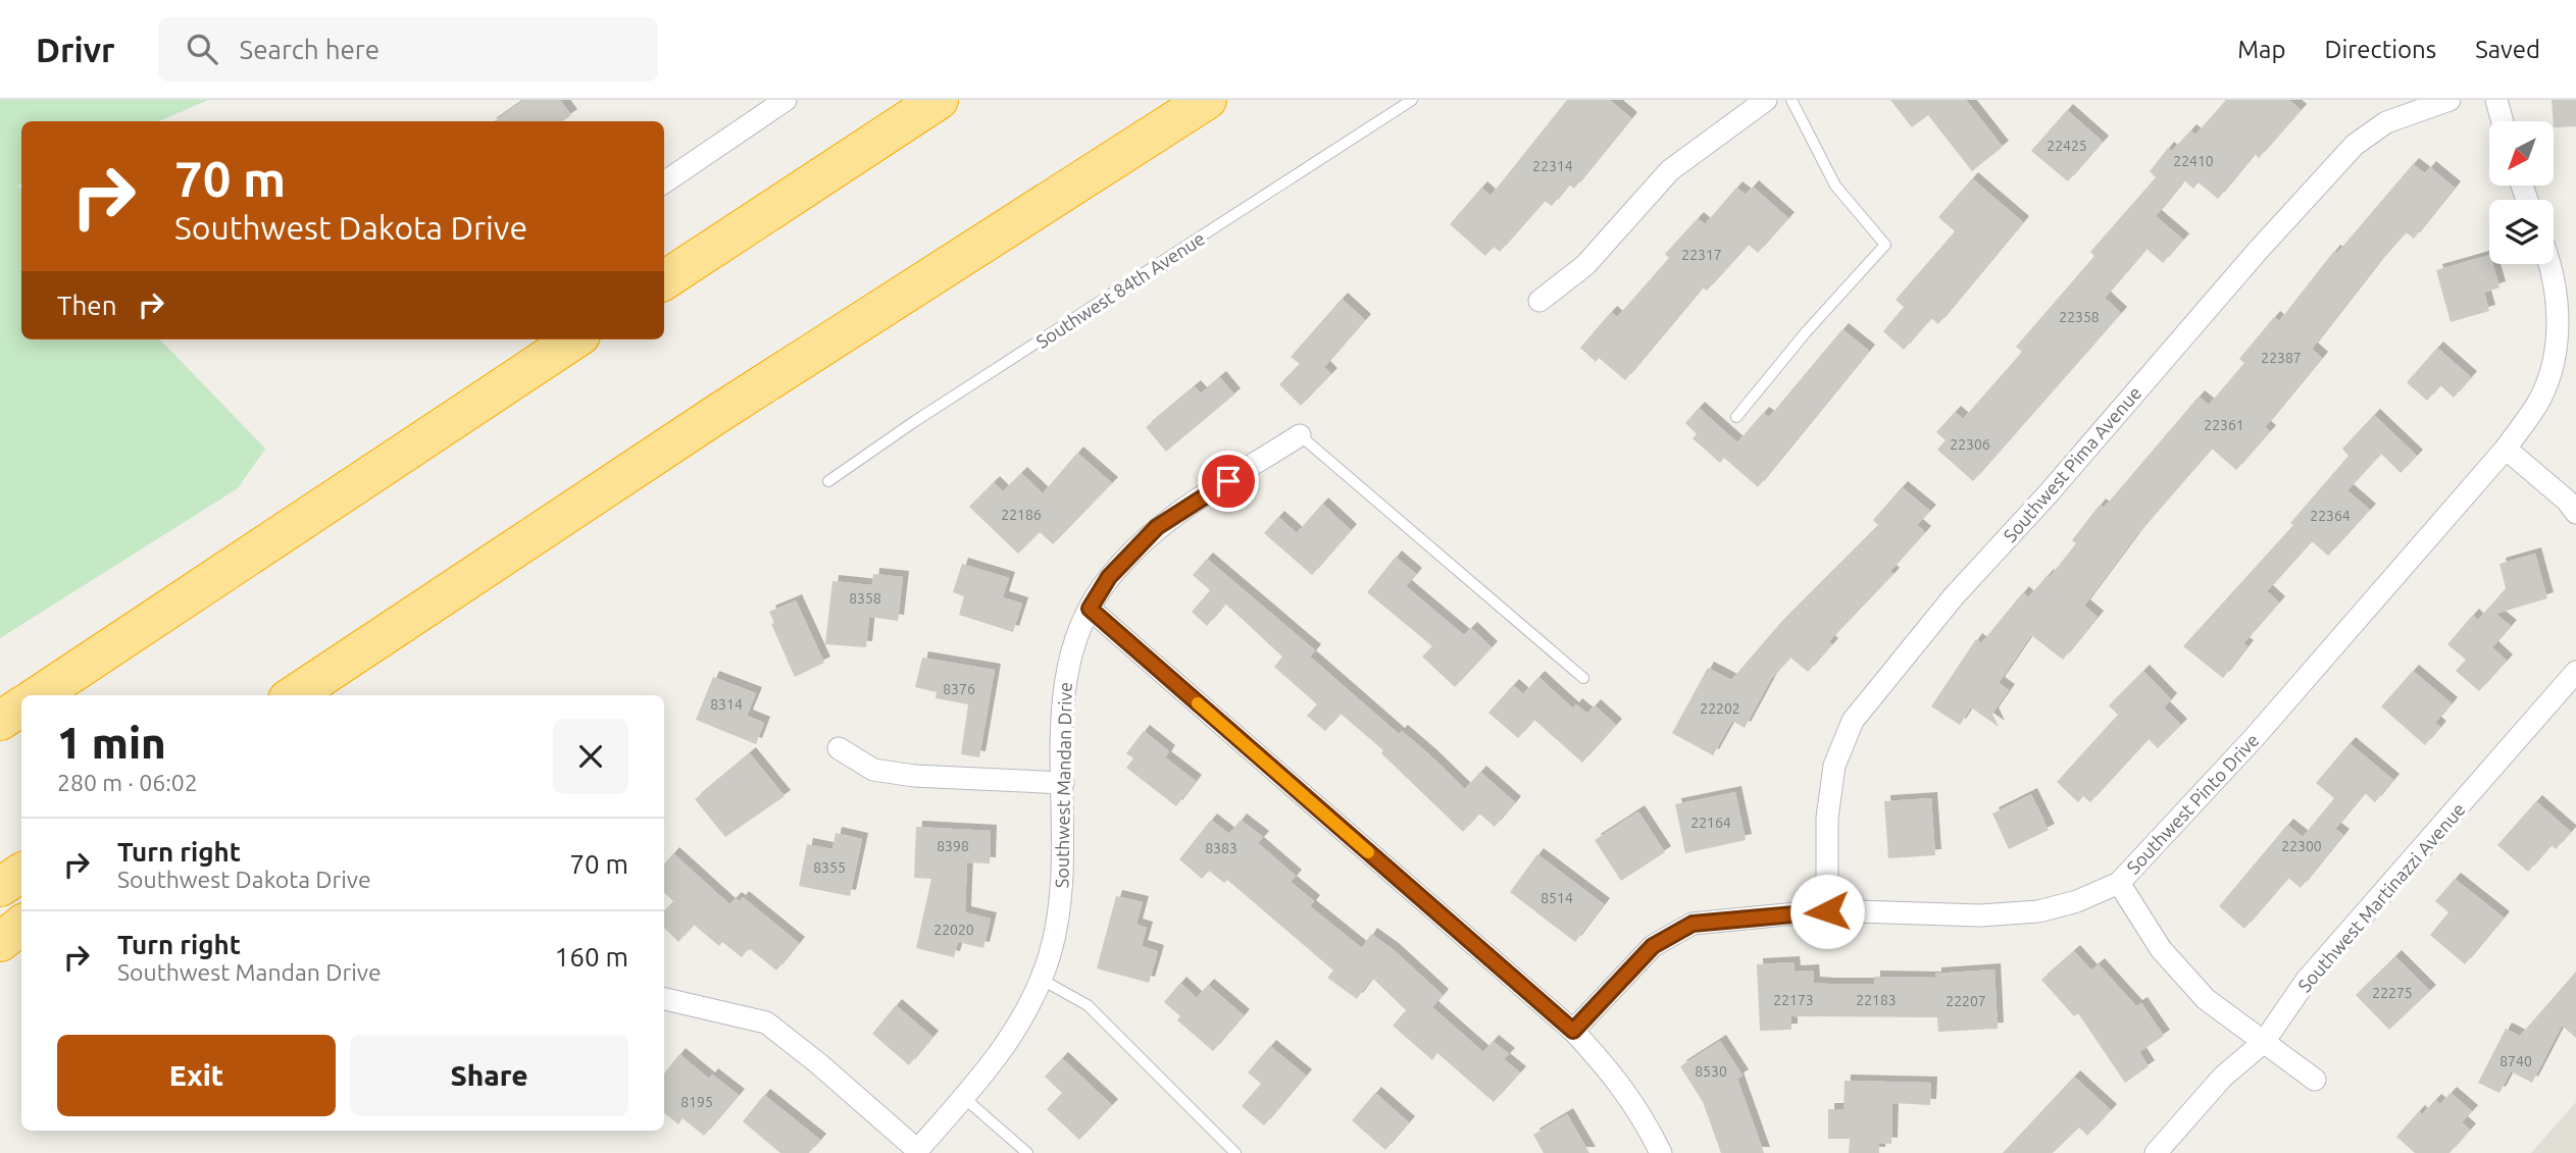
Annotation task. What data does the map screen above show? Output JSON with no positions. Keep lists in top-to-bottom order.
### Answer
{
  "streets": {
    "street": [
      "Southwest Pima Avenue",
      "Southwest Mandan Drive",
      "Southwest Pinto Drive",
      "Southwest Martinazzi Avenue"
    ],
    "lane": ["Southwest 84th Avenue"]
  },
  "crossings": [
    ["Southwest Pima Avenue", "Southwest Pinto Drive"]
  ],
  "house_numbers": [
    "22425",
    "22410",
    "22314",
    "22317",
    "22358",
    "22387",
    "22361",
    "22306",
    "22186",
    "22364",
    "8358",
    "8376",
    "8314",
    "22202",
    "22164",
    "8398",
    "22300",
    "8383",
    "8355",
    "8514",
    "22020",
    "22275",
    "22173",
    "22183",
    "22207",
    "8740",
    "8530",
    "8195"
  ],
  "north": "bottom left",
  "page": {
    "header": "Drivr",
    "search": "Search here",
    "nav": ["Map", "Directions", "Saved"],
    "turn": ["70 m", "Southwest Dakota Drive"],
    "then": "Then",
    "heading": ["1 min", "280 m · 06:02"],
    "list": [
      {
        "name": "Turn right",
        "note": "Southwest Dakota Drive",
        "value": "70 m"
      },
      {
        "name": "Turn right",
        "note": "Southwest Mandan Drive",
        "value": "160 m"
      }
    ],
    "buttons": ["Exit", "Share"]
  }
}
